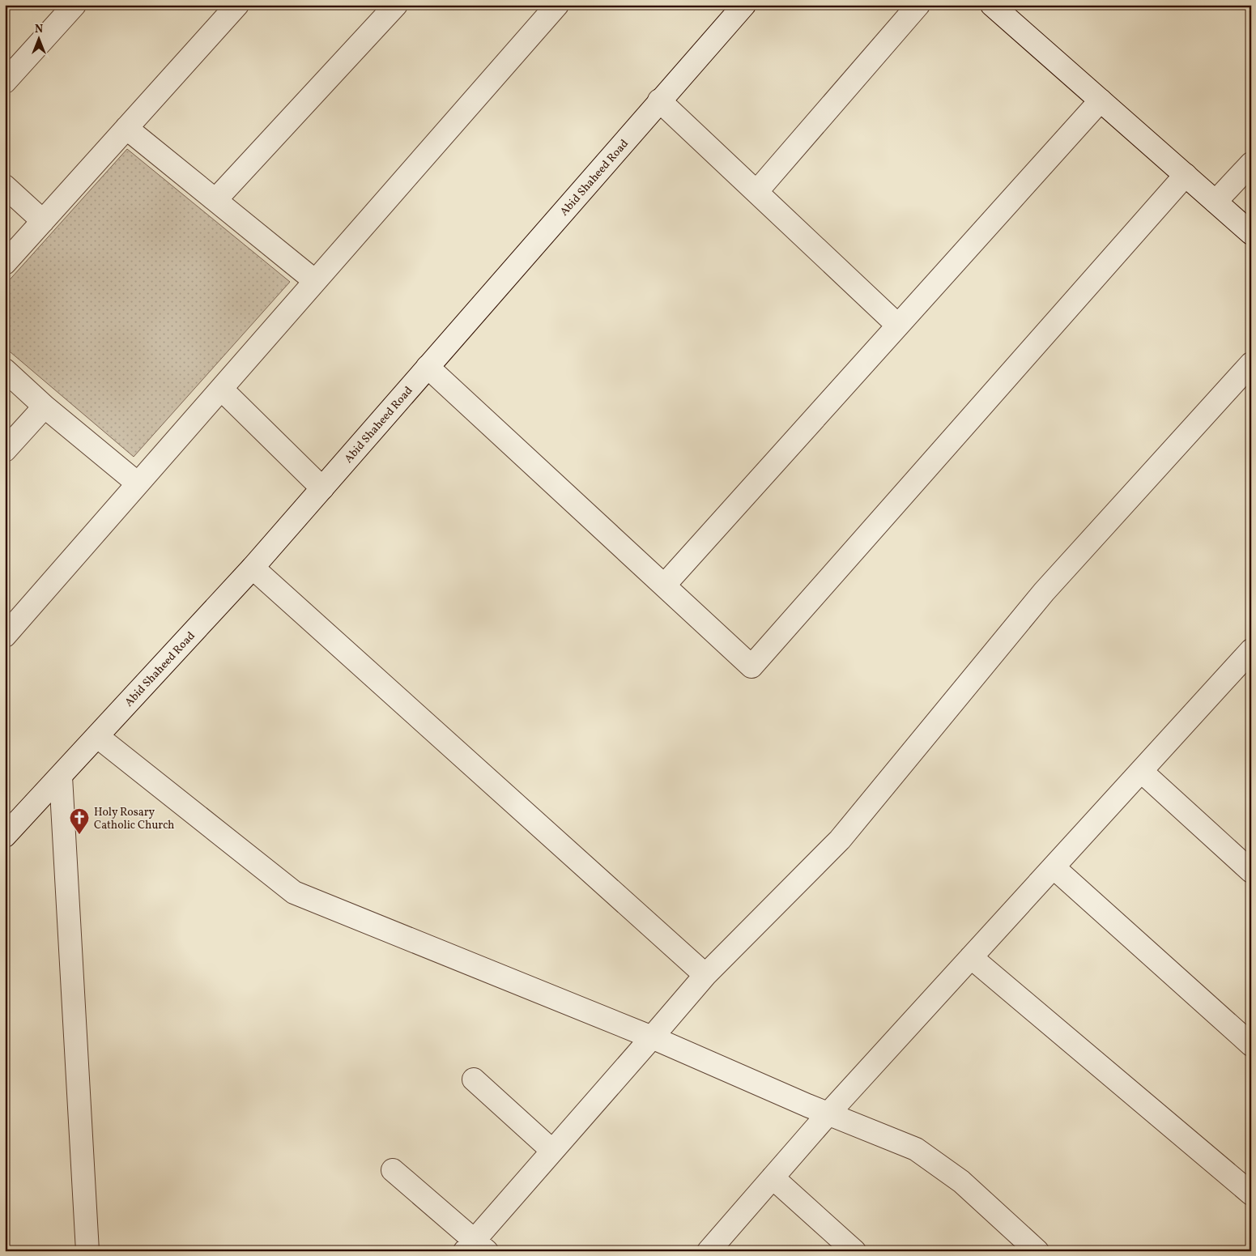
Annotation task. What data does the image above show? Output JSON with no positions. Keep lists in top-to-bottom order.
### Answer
{
  "streets": {
    "street": ["Abid Shaheed Road"]
  },
  "places": {
    "church": ["Holy Rosary Catholic Church"]
  },
  "north": "top"
}
